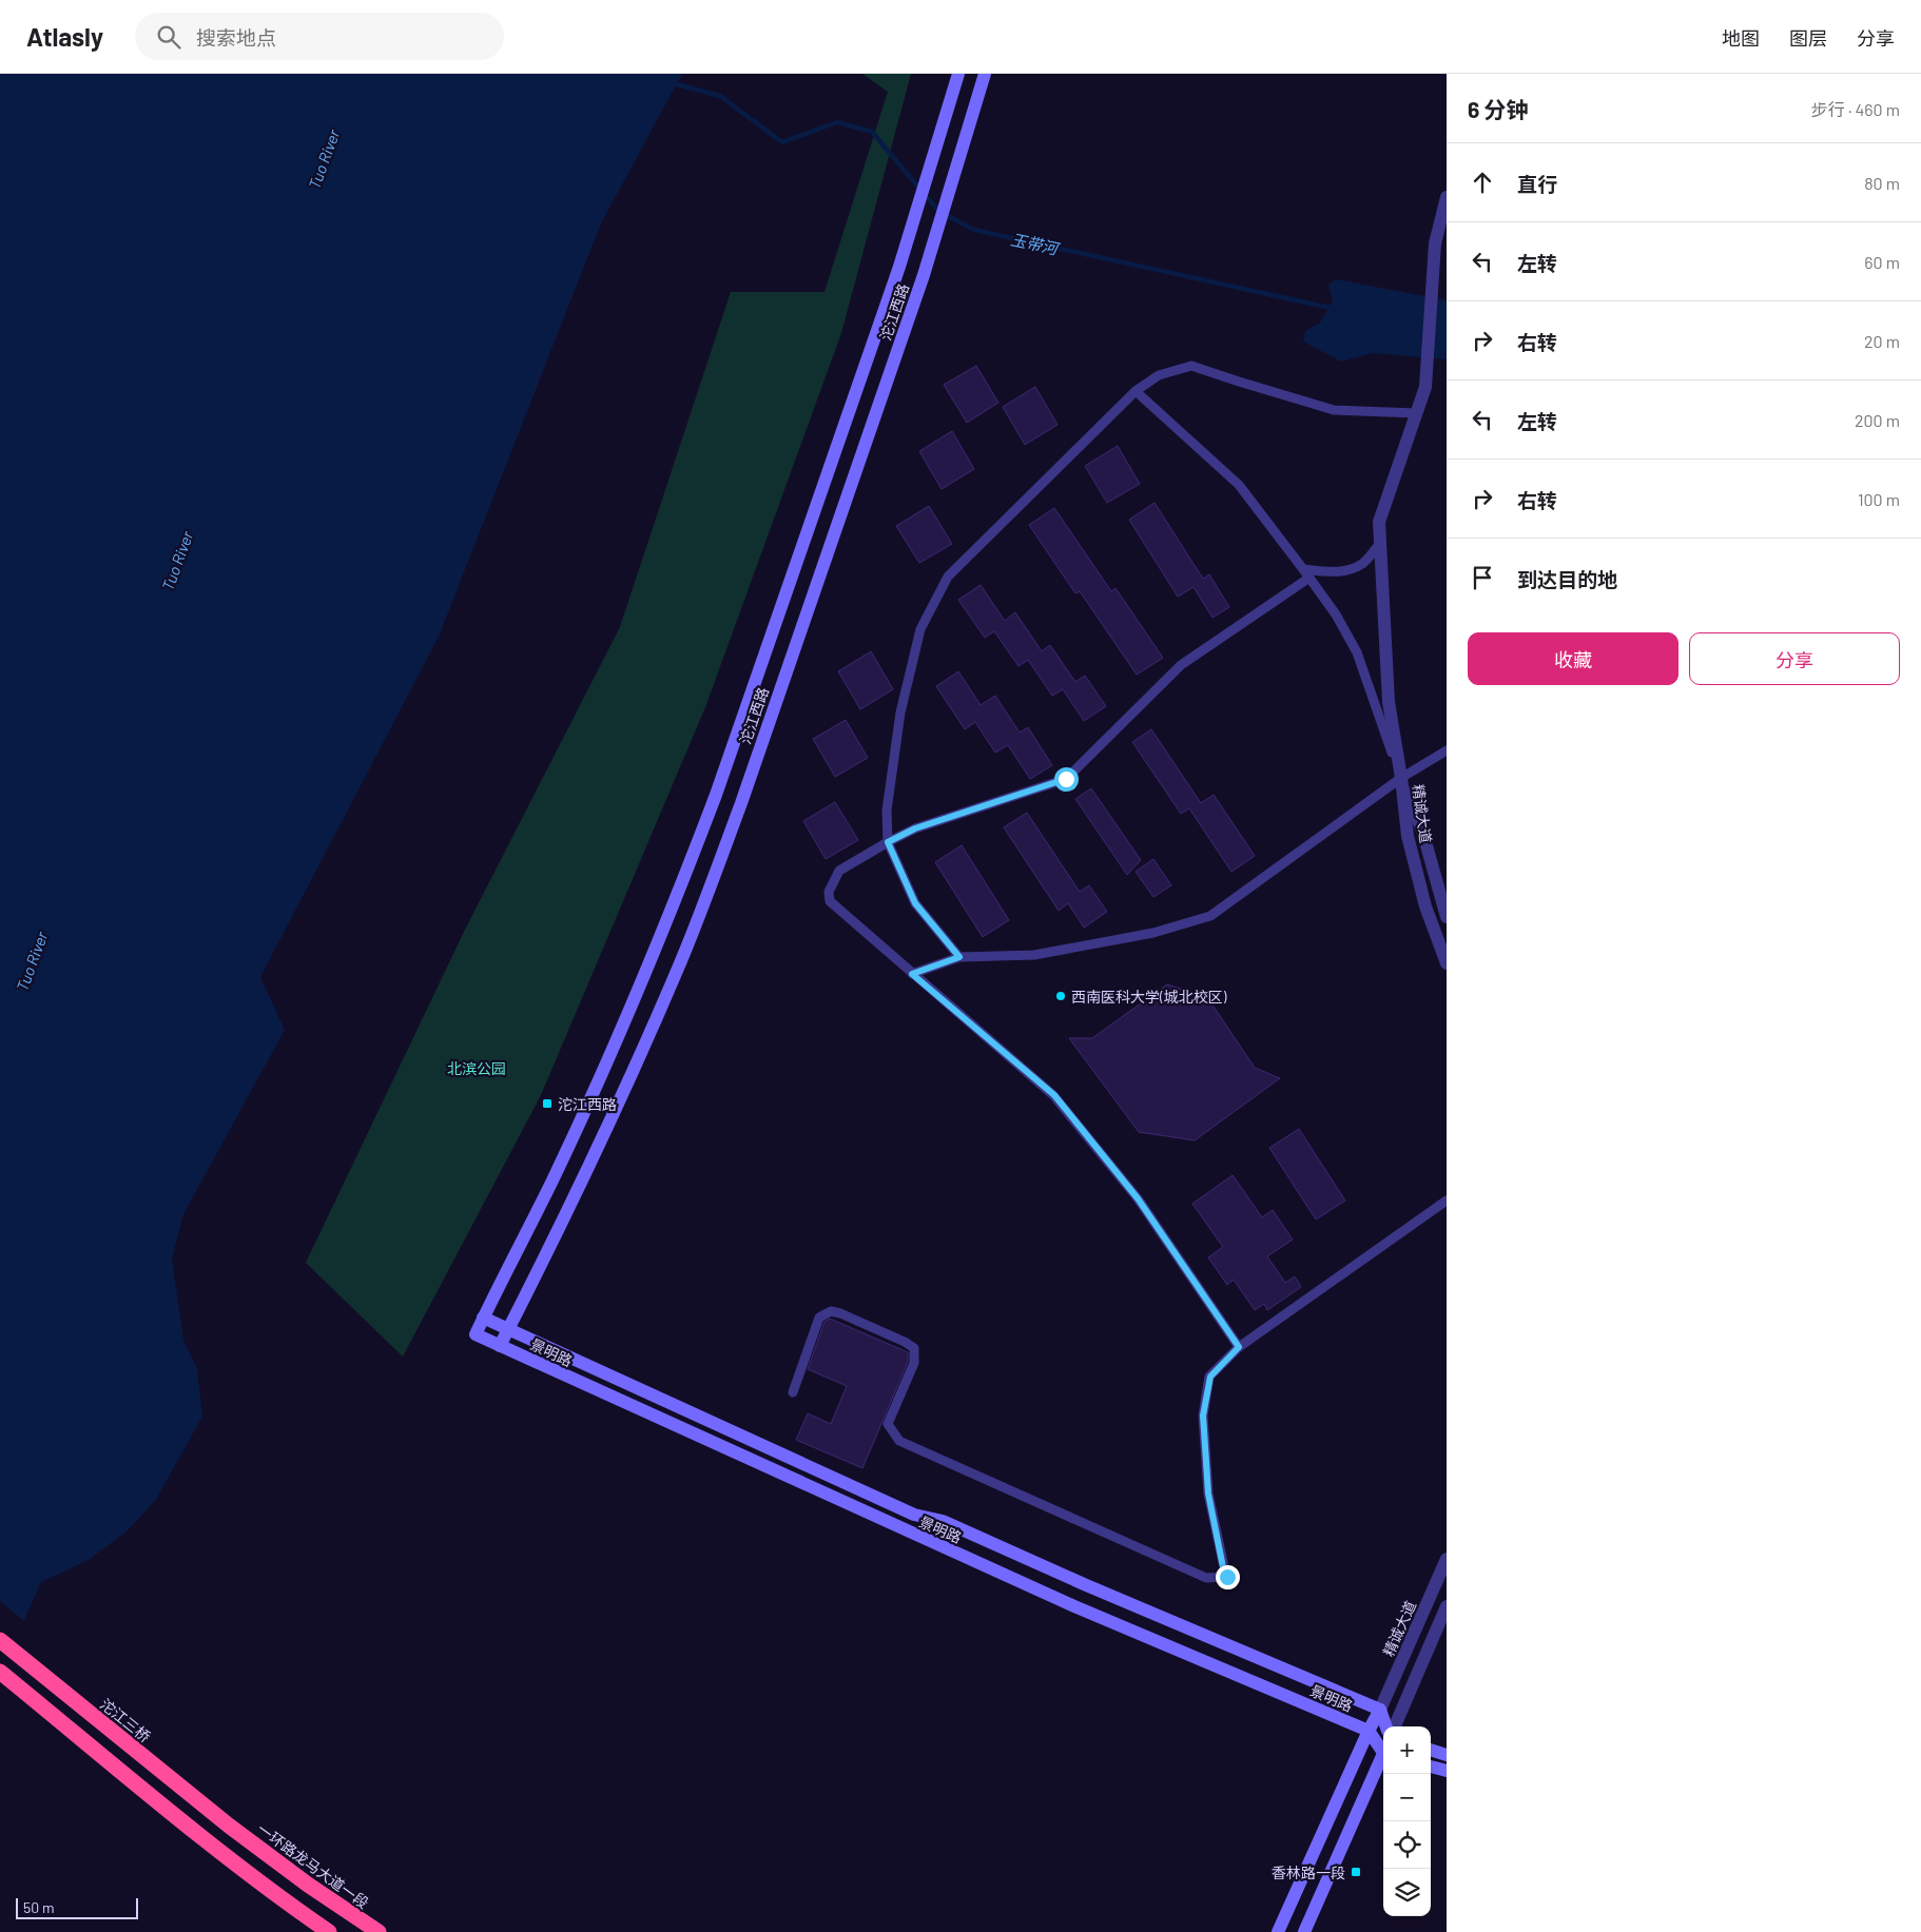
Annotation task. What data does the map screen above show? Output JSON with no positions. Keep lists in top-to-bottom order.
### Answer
{
  "streets": {
    "highway": ["沱江三桥", "一环路龙马大道一段"],
    "main road": ["沱江西路", "景明路"],
    "street": ["精诚大道"]
  },
  "crossings": [
    ["沱江西路", "景明路"],
    ["精诚大道", "景明路"],
    ["沱江三桥", "一环路龙马大道一段"]
  ],
  "water": ["Tuo River", "玉带河"],
  "parks": ["北滨公园"],
  "places": {
    "other": ["西南医科大学(城北校区)"],
    "transit": ["沱江西路", "香林路一段"]
  },
  "scale_bar": "50 m",
  "page": {
    "header": "Atlasly",
    "search": "搜索地点",
    "nav": ["地图", "图层", "分享"],
    "heading": ["6 分钟", "步行 · 460 m"],
    "list": [
      ["直行", "80 m"],
      ["左转", "60 m"],
      ["右转", "20 m"],
      ["左转", "200 m"],
      ["右转", "100 m"],
      "到达目的地"
    ],
    "buttons": ["收藏", "分享"],
    "map_buttons": ["+", "−"],
    "scale": "50 m"
  }
}
